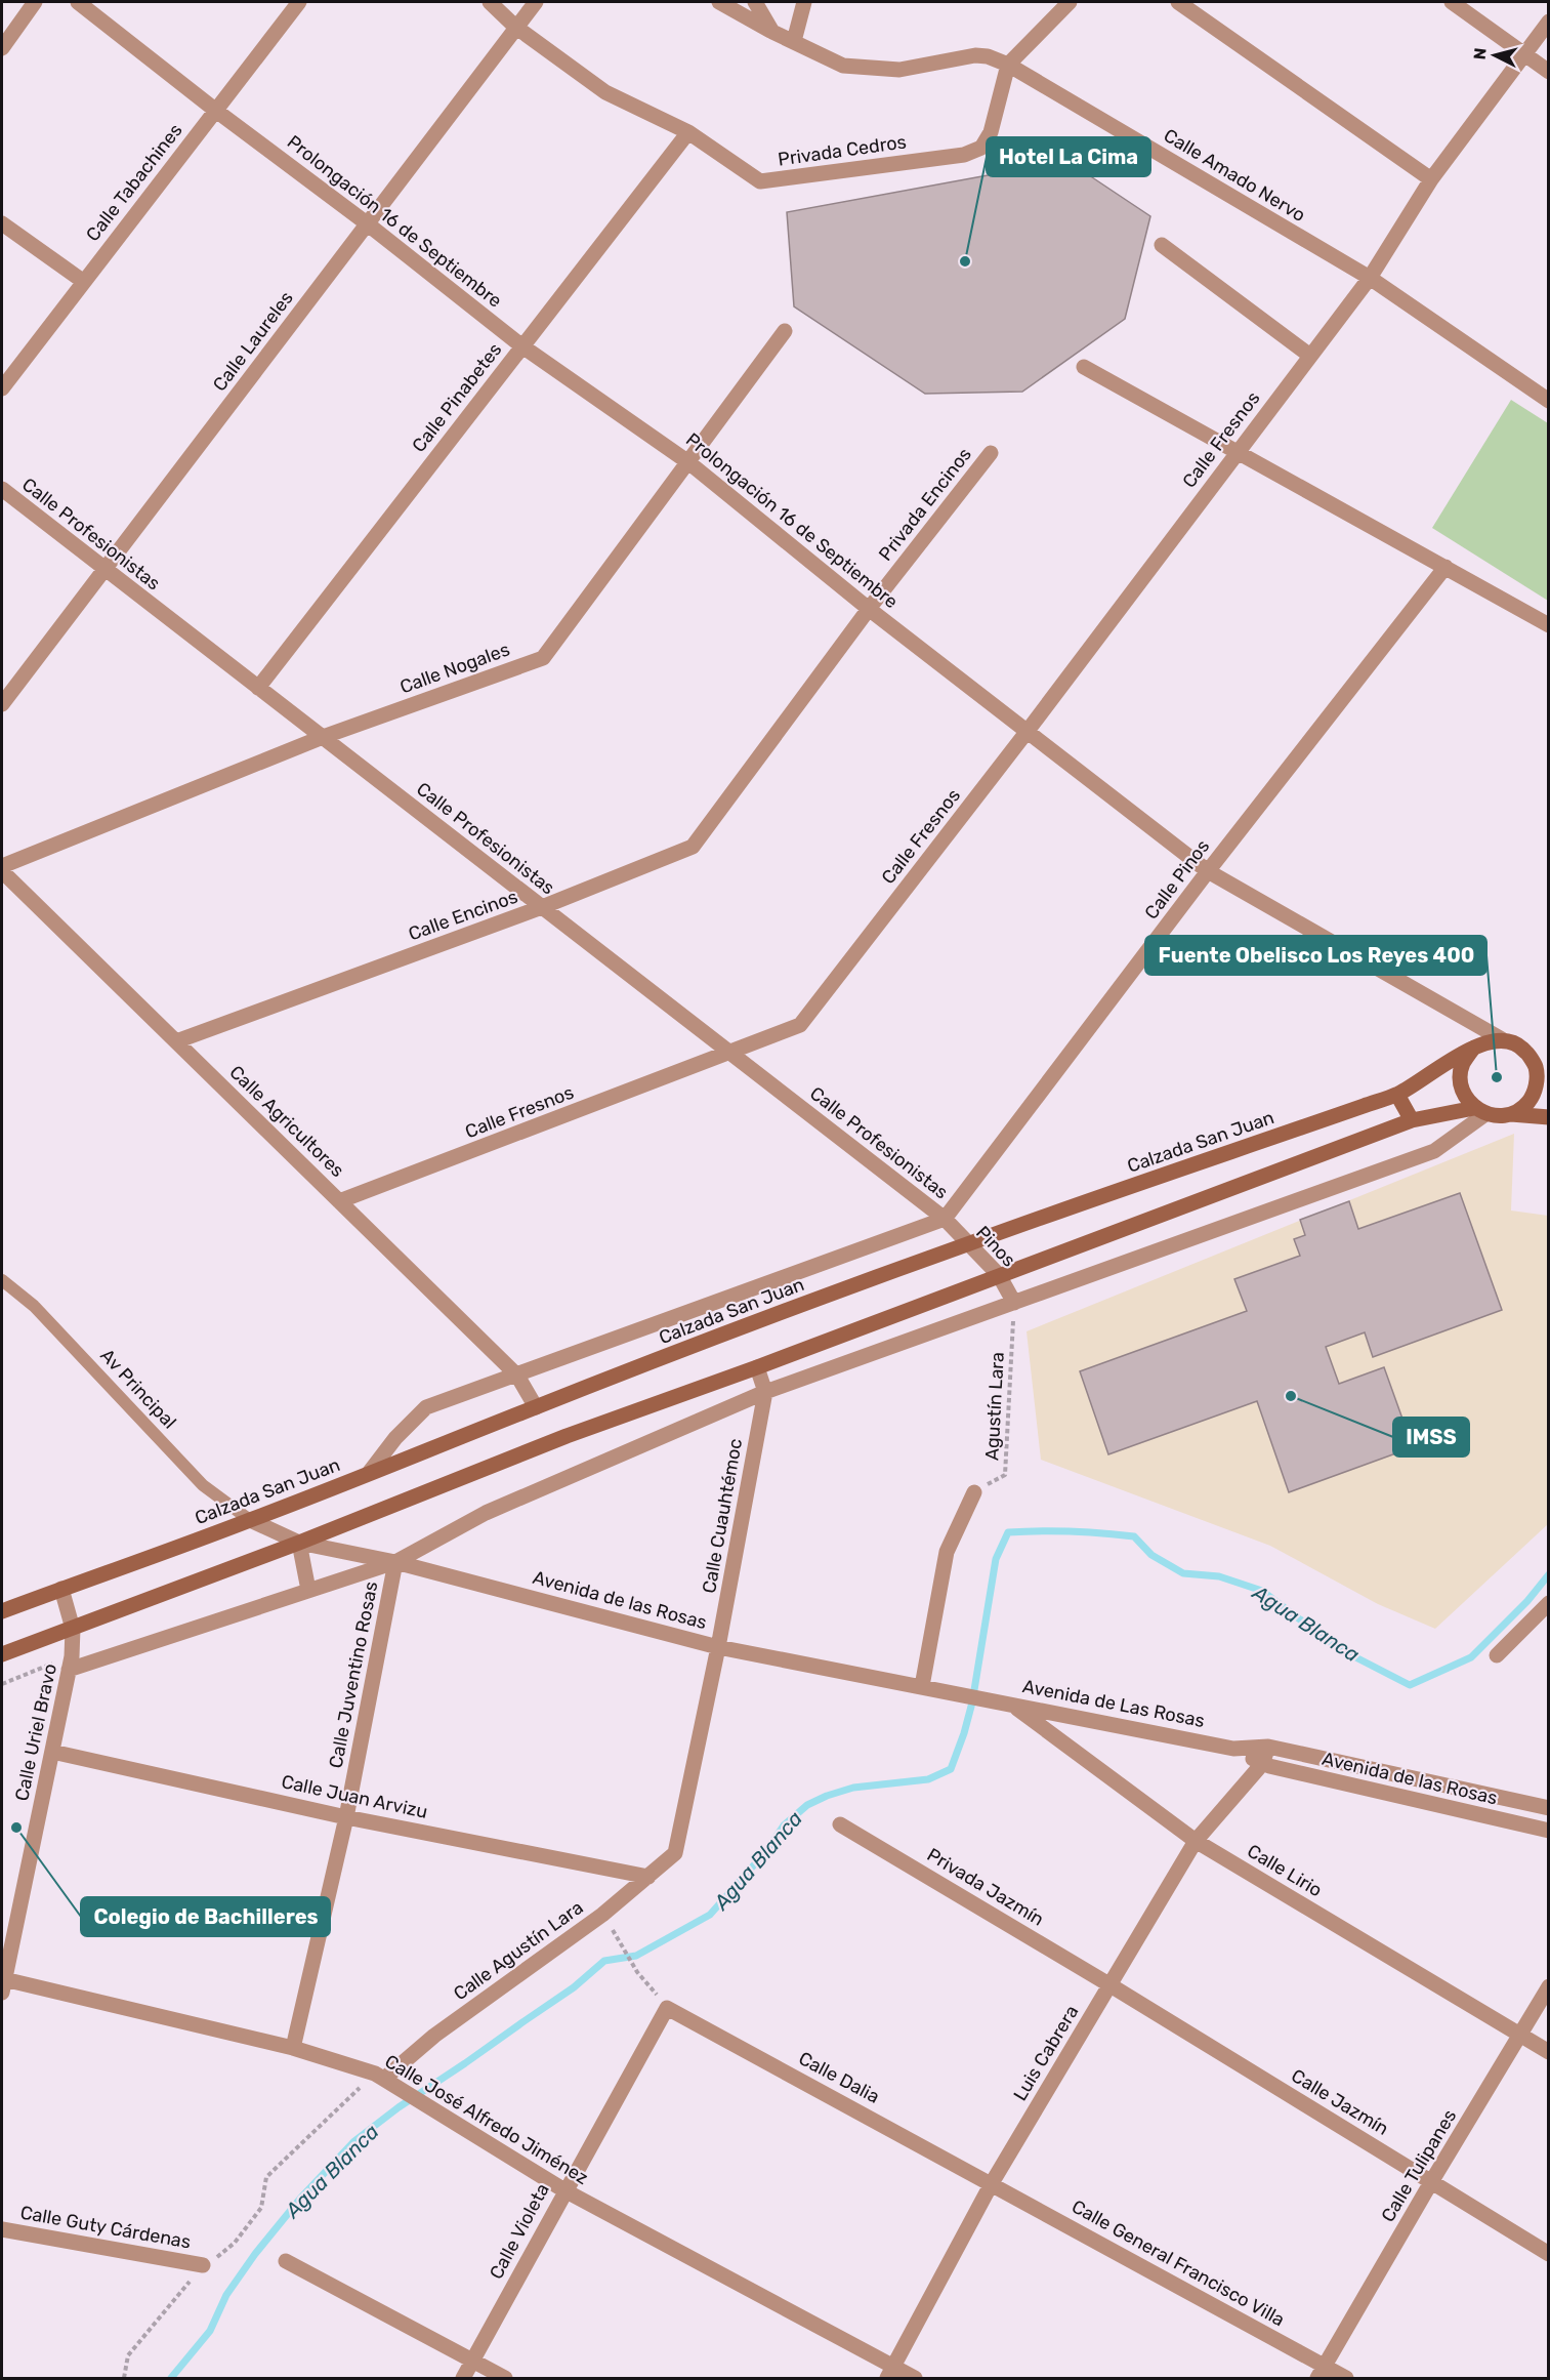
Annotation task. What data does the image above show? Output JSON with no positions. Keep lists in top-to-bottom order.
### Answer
{
  "streets": {
    "main road": ["Calzada San Juan"],
    "street": [
      "Privada Cedros",
      "Calle Amado Nervo",
      "Calle Tabachines",
      "Prolongación 16 de Septiembre",
      "Calle Laureles",
      "Calle Pinabetes",
      "Calle Fresnos",
      "Privada Encinos",
      "Calle Profesionistas",
      "Calle Nogales",
      "Calle Pinos",
      "Calle Encinos",
      "Calle Agricultores",
      "Pinos",
      "Calle Cuauhtémoc",
      "Avenida de las Rosas",
      "Calle Juventino Rosas",
      "Avenida de Las Rosas",
      "Calle Uriel Bravo",
      "Calle Juan Arvizu",
      "Calle Lirio",
      "Privada Jazmín",
      "Calle Agustín Lara",
      "Luis Cabrera",
      "Calle Dalia",
      "Calle Jazmín",
      "Calle José Alfredo Jiménez",
      "Calle Tulipanes",
      "Calle Guty Cárdenas",
      "Calle Violeta",
      "Calle General Francisco Villa"
    ],
    "lane": ["Av Principal"],
    "path": ["Agustín Lara"]
  },
  "crossings": [
    ["Privada Cedros", "Calle Amado Nervo"],
    ["Privada Cedros", "Calle Laureles"],
    ["Privada Cedros", "Calle Pinabetes"],
    ["Calle Amado Nervo", "Calle Fresnos"],
    ["Calle Tabachines", "Prolongación 16 de Septiembre"],
    ["Prolongación 16 de Septiembre", "Calle Laureles"],
    ["Prolongación 16 de Septiembre", "Calle Pinabetes"],
    ["Prolongación 16 de Septiembre", "Calle Fresnos"],
    ["Prolongación 16 de Septiembre", "Privada Encinos"],
    ["Prolongación 16 de Septiembre", "Calle Nogales"],
    ["Prolongación 16 de Septiembre", "Calle Pinos"],
    ["Prolongación 16 de Septiembre", "Calle Encinos"],
    ["Prolongación 16 de Septiembre", "Calzada San Juan"],
    ["Calle Laureles", "Calle Profesionistas"],
    ["Calle Pinabetes", "Calle Profesionistas"],
    ["Calle Fresnos", "Calle Profesionistas"],
    ["Calle Fresnos", "Calle Agricultores"],
    ["Privada Encinos", "Calle Encinos"],
    ["Calle Profesionistas", "Calle Nogales"],
    ["Calle Profesionistas", "Calle Pinos"],
    ["Calle Profesionistas", "Calle Encinos"],
    ["Calle Profesionistas", "Pinos"],
    ["Calle Pinos", "Pinos"],
    ["Calle Encinos", "Calle Agricultores"],
    ["Calle Agricultores", "Calzada San Juan"],
    ["Calzada San Juan", "Pinos"],
    ["Calzada San Juan", "Av Principal"],
    ["Calzada San Juan", "Avenida de las Rosas"],
    ["Calzada San Juan", "Calle Uriel Bravo"],
    ["Pinos", "Agustín Lara"],
    ["Av Principal", "Avenida de las Rosas"],
    ["Calle Cuauhtémoc", "Avenida de las Rosas"],
    ["Calle Cuauhtémoc", "Calle Agustín Lara"],
    ["Avenida de las Rosas", "Calle Juventino Rosas"],
    ["Avenida de las Rosas", "Avenida de Las Rosas"],
    ["Avenida de las Rosas", "Luis Cabrera"],
    ["Calle Juventino Rosas", "Calle Juan Arvizu"],
    ["Calle Juventino Rosas", "Calle José Alfredo Jiménez"],
    ["Avenida de Las Rosas", "Calle Lirio"],
    ["Avenida de Las Rosas", "Luis Cabrera"],
    ["Calle Uriel Bravo", "Calle Juan Arvizu"],
    ["Calle Uriel Bravo", "Calle José Alfredo Jiménez"],
    ["Calle Juan Arvizu", "Calle Agustín Lara"],
    ["Calle Lirio", "Luis Cabrera"],
    ["Calle Lirio", "Calle Tulipanes"],
    ["Privada Jazmín", "Luis Cabrera"],
    ["Privada Jazmín", "Calle Jazmín"],
    ["Calle Agustín Lara", "Calle José Alfredo Jiménez"],
    ["Luis Cabrera", "Calle Dalia"],
    ["Luis Cabrera", "Calle Jazmín"],
    ["Luis Cabrera", "Calle José Alfredo Jiménez"],
    ["Luis Cabrera", "Calle General Francisco Villa"],
    ["Calle Dalia", "Calle Violeta"],
    ["Calle Dalia", "Calle General Francisco Villa"],
    ["Calle Jazmín", "Calle Tulipanes"],
    ["Calle José Alfredo Jiménez", "Calle Violeta"],
    ["Calle Tulipanes", "Calle General Francisco Villa"]
  ],
  "water": ["Agua Blanca"],
  "places": [
    "Hotel La Cima",
    "Fuente Obelisco Los Reyes 400",
    "IMSS",
    "Colegio de Bachilleres"
  ],
  "north": "left"
}
